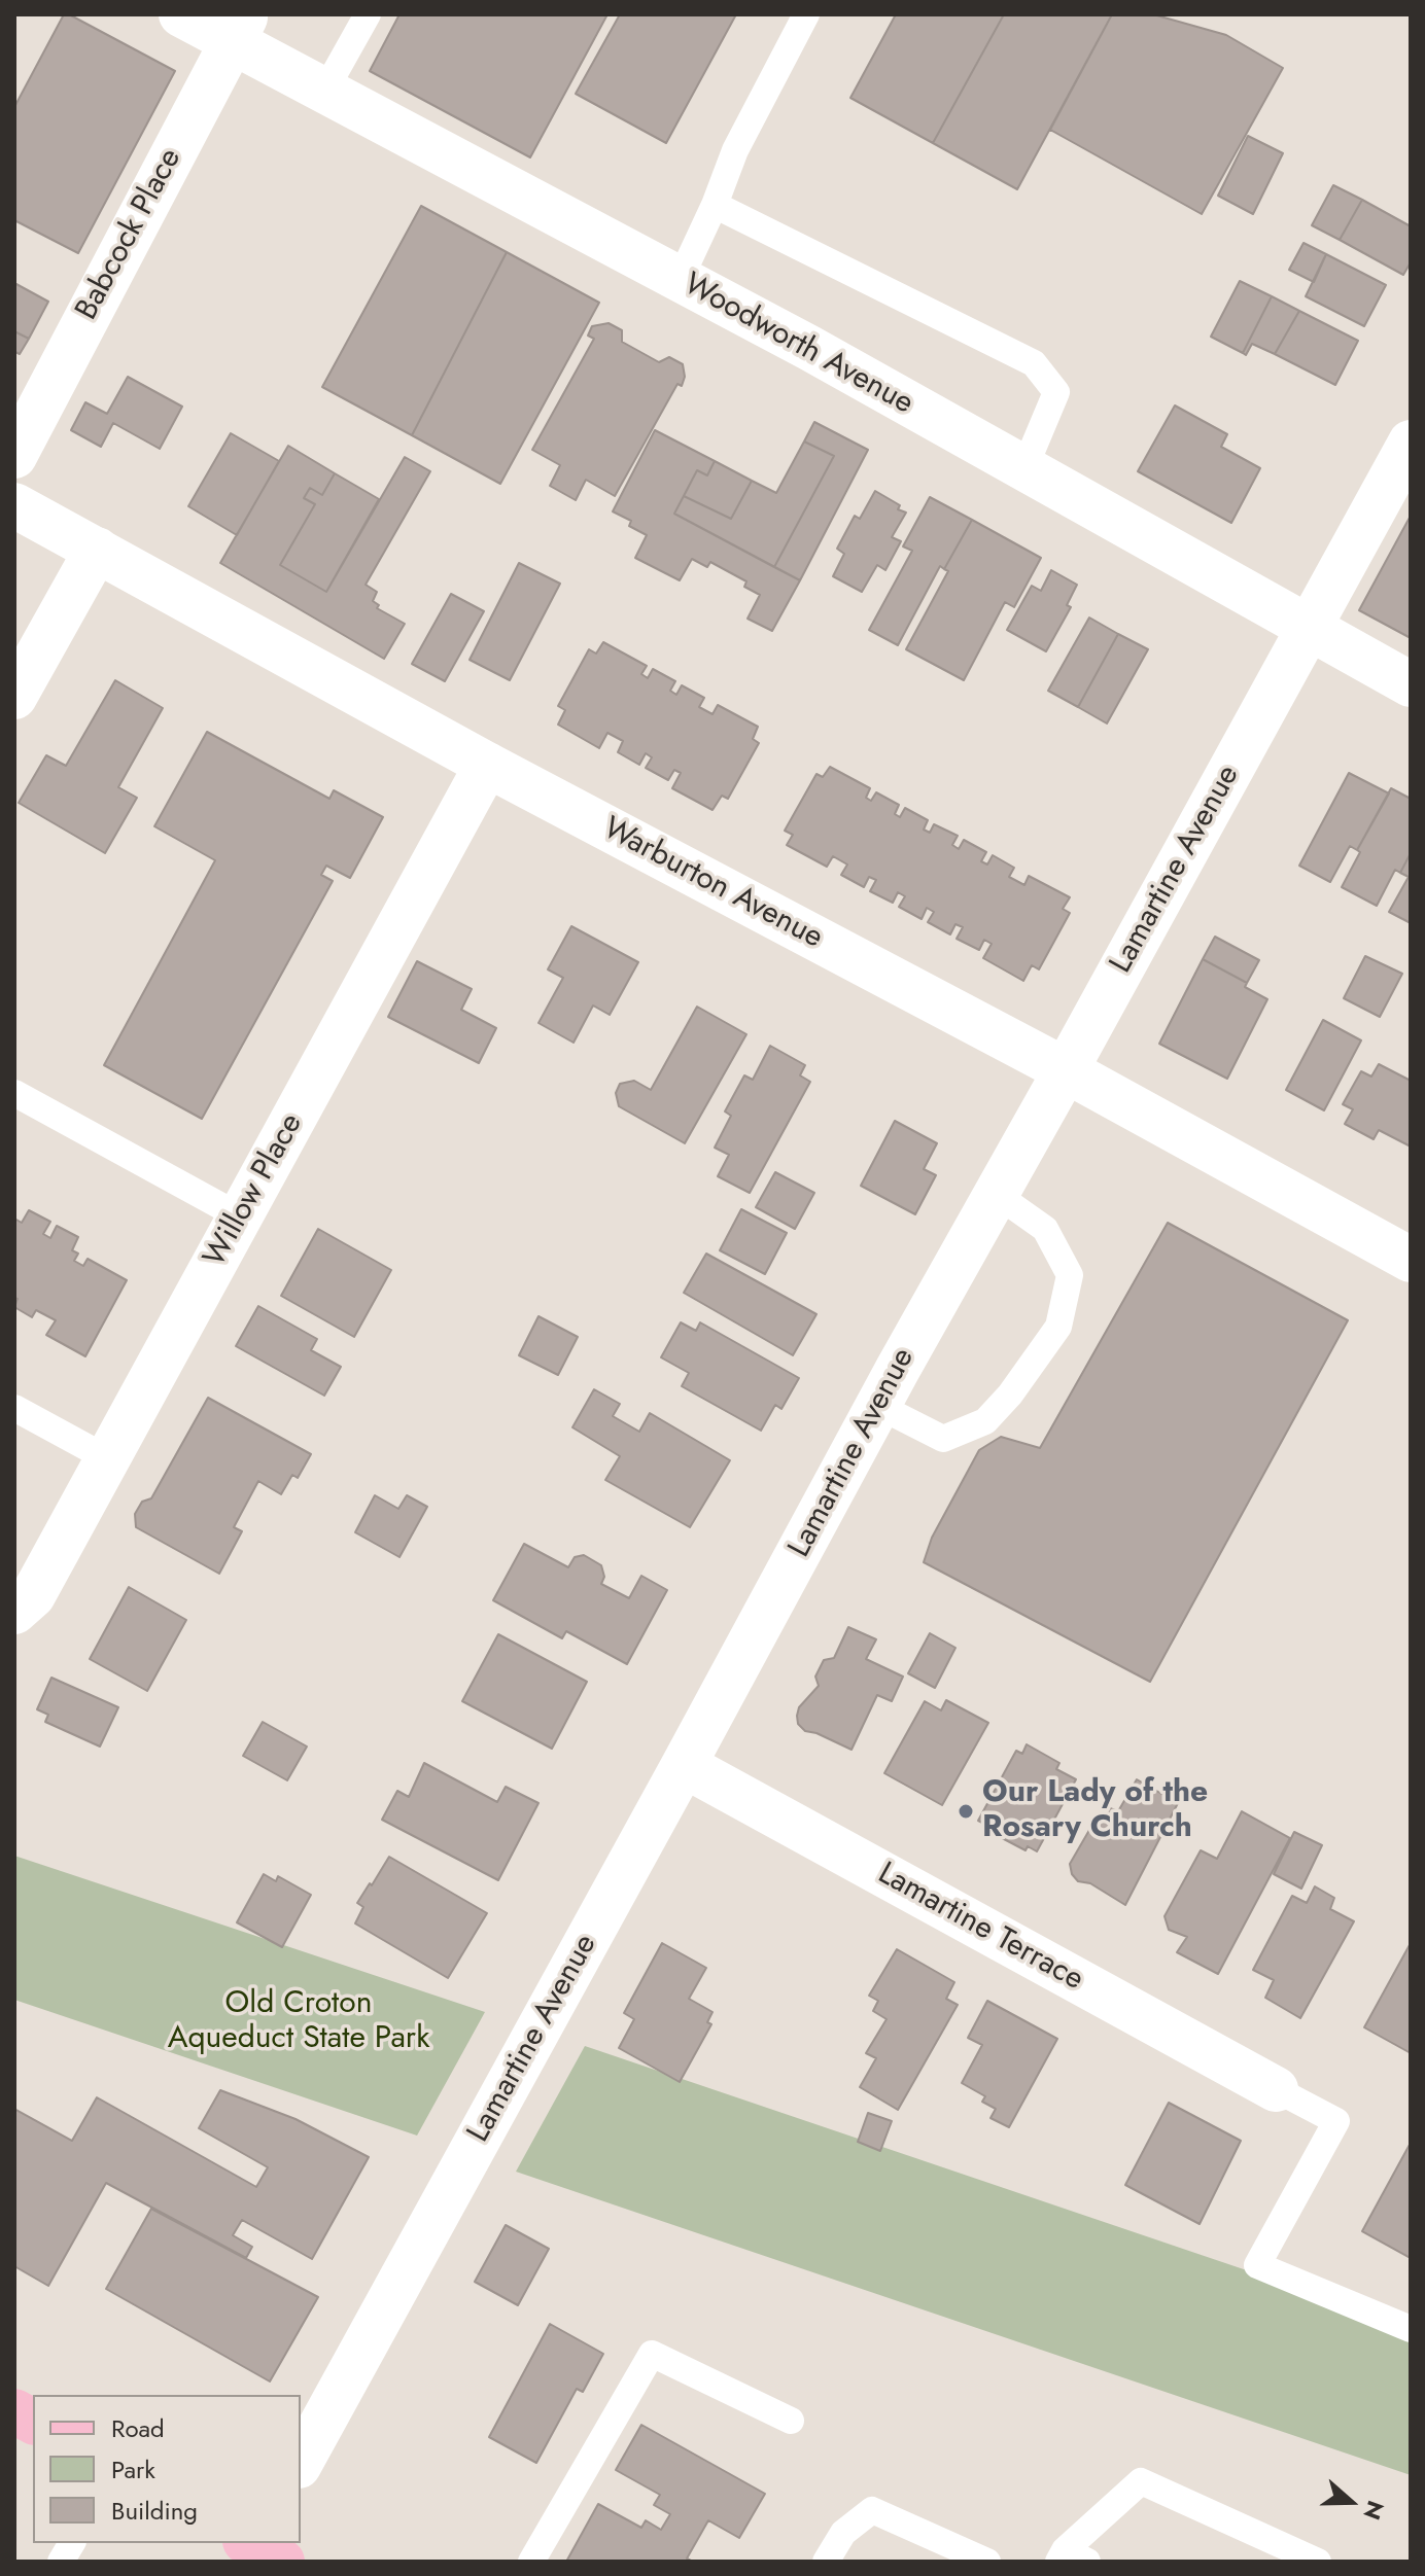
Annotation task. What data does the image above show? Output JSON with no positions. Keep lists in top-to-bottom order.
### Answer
{
  "streets": {
    "street": [
      "Babcock Place",
      "Woodworth Avenue",
      "Lamartine Avenue",
      "Warburton Avenue",
      "Willow Place",
      "Lamartine Terrace"
    ]
  },
  "crossings": [
    ["Babcock Place", "Woodworth Avenue"],
    ["Woodworth Avenue", "Lamartine Avenue"],
    ["Lamartine Avenue", "Warburton Avenue"],
    ["Lamartine Avenue", "Lamartine Terrace"],
    ["Warburton Avenue", "Willow Place"]
  ],
  "parks": ["Old Croton Aqueduct State Park"],
  "places": ["Our Lady of the Rosary Church"],
  "legend": ["Road", "Park", "Building"],
  "north": "right"
}
